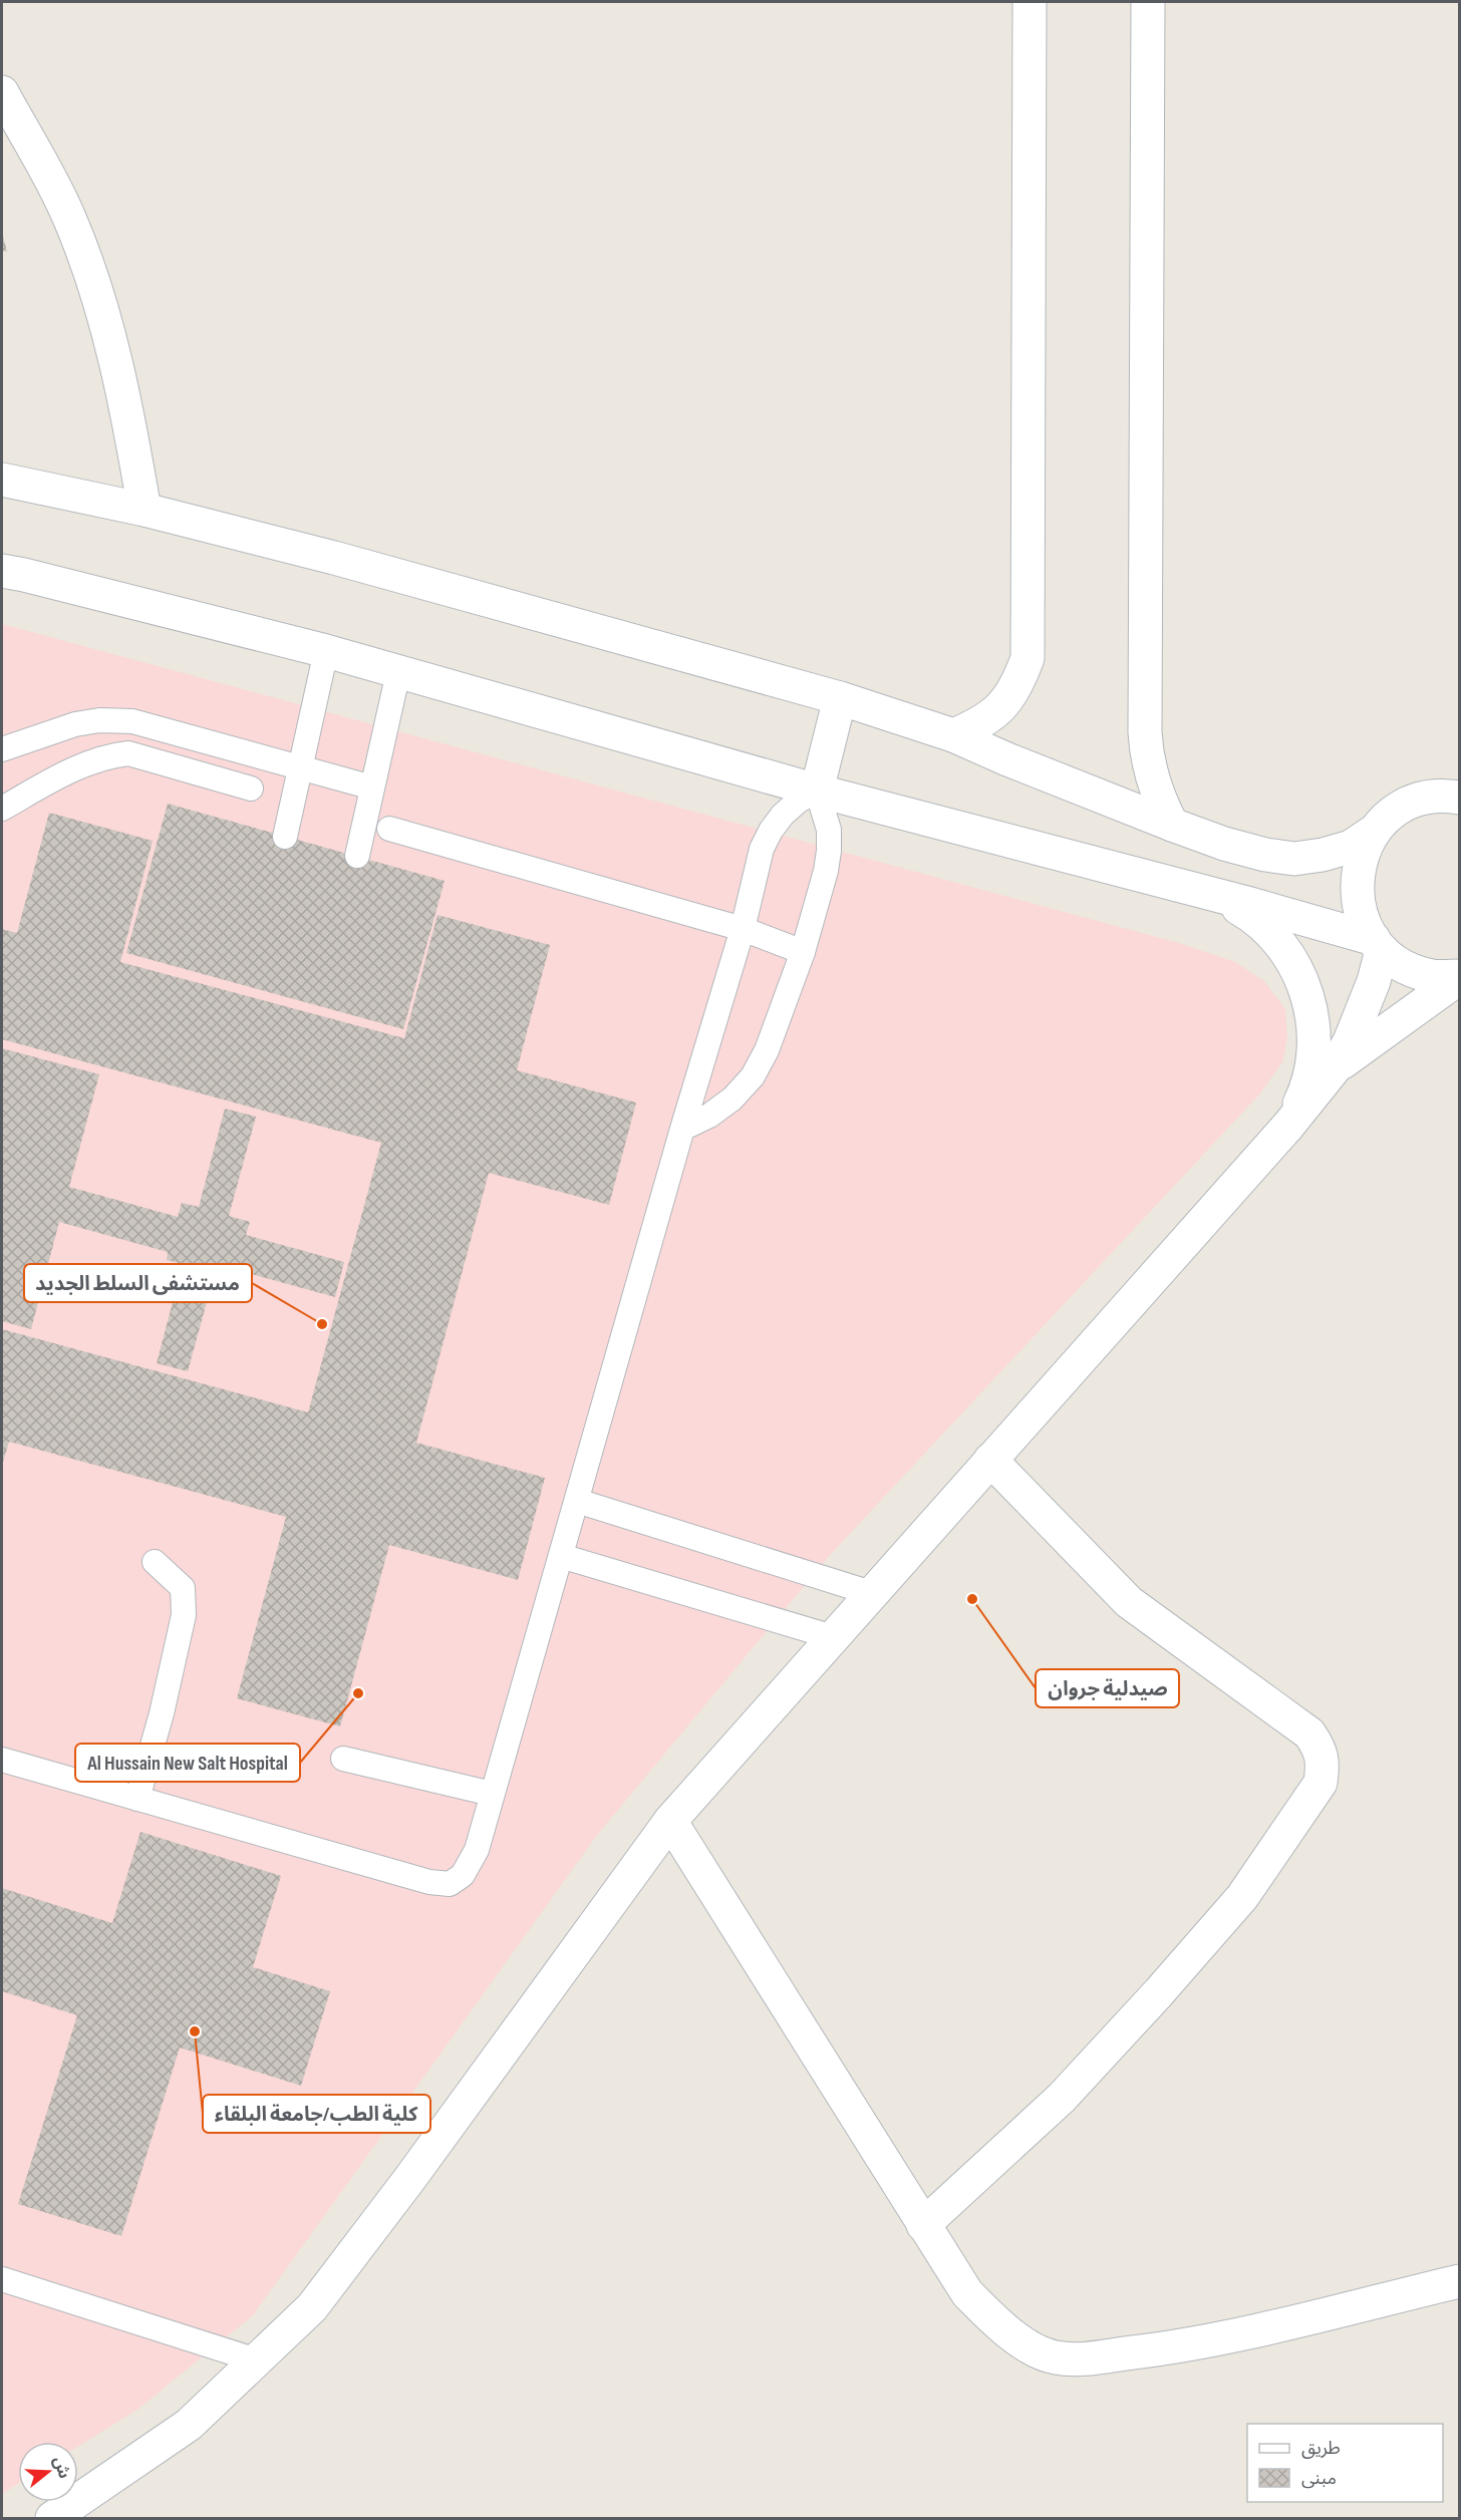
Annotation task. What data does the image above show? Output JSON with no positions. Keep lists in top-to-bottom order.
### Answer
{
  "places": [
    "مستشفى السلط الجديد",
    "صيدلية جروان",
    "Al Hussain New Salt Hospital",
    "كلية الطب/جامعة البلقاء"
  ],
  "legend": ["طريق", "مبنى"],
  "north": "right"
}
